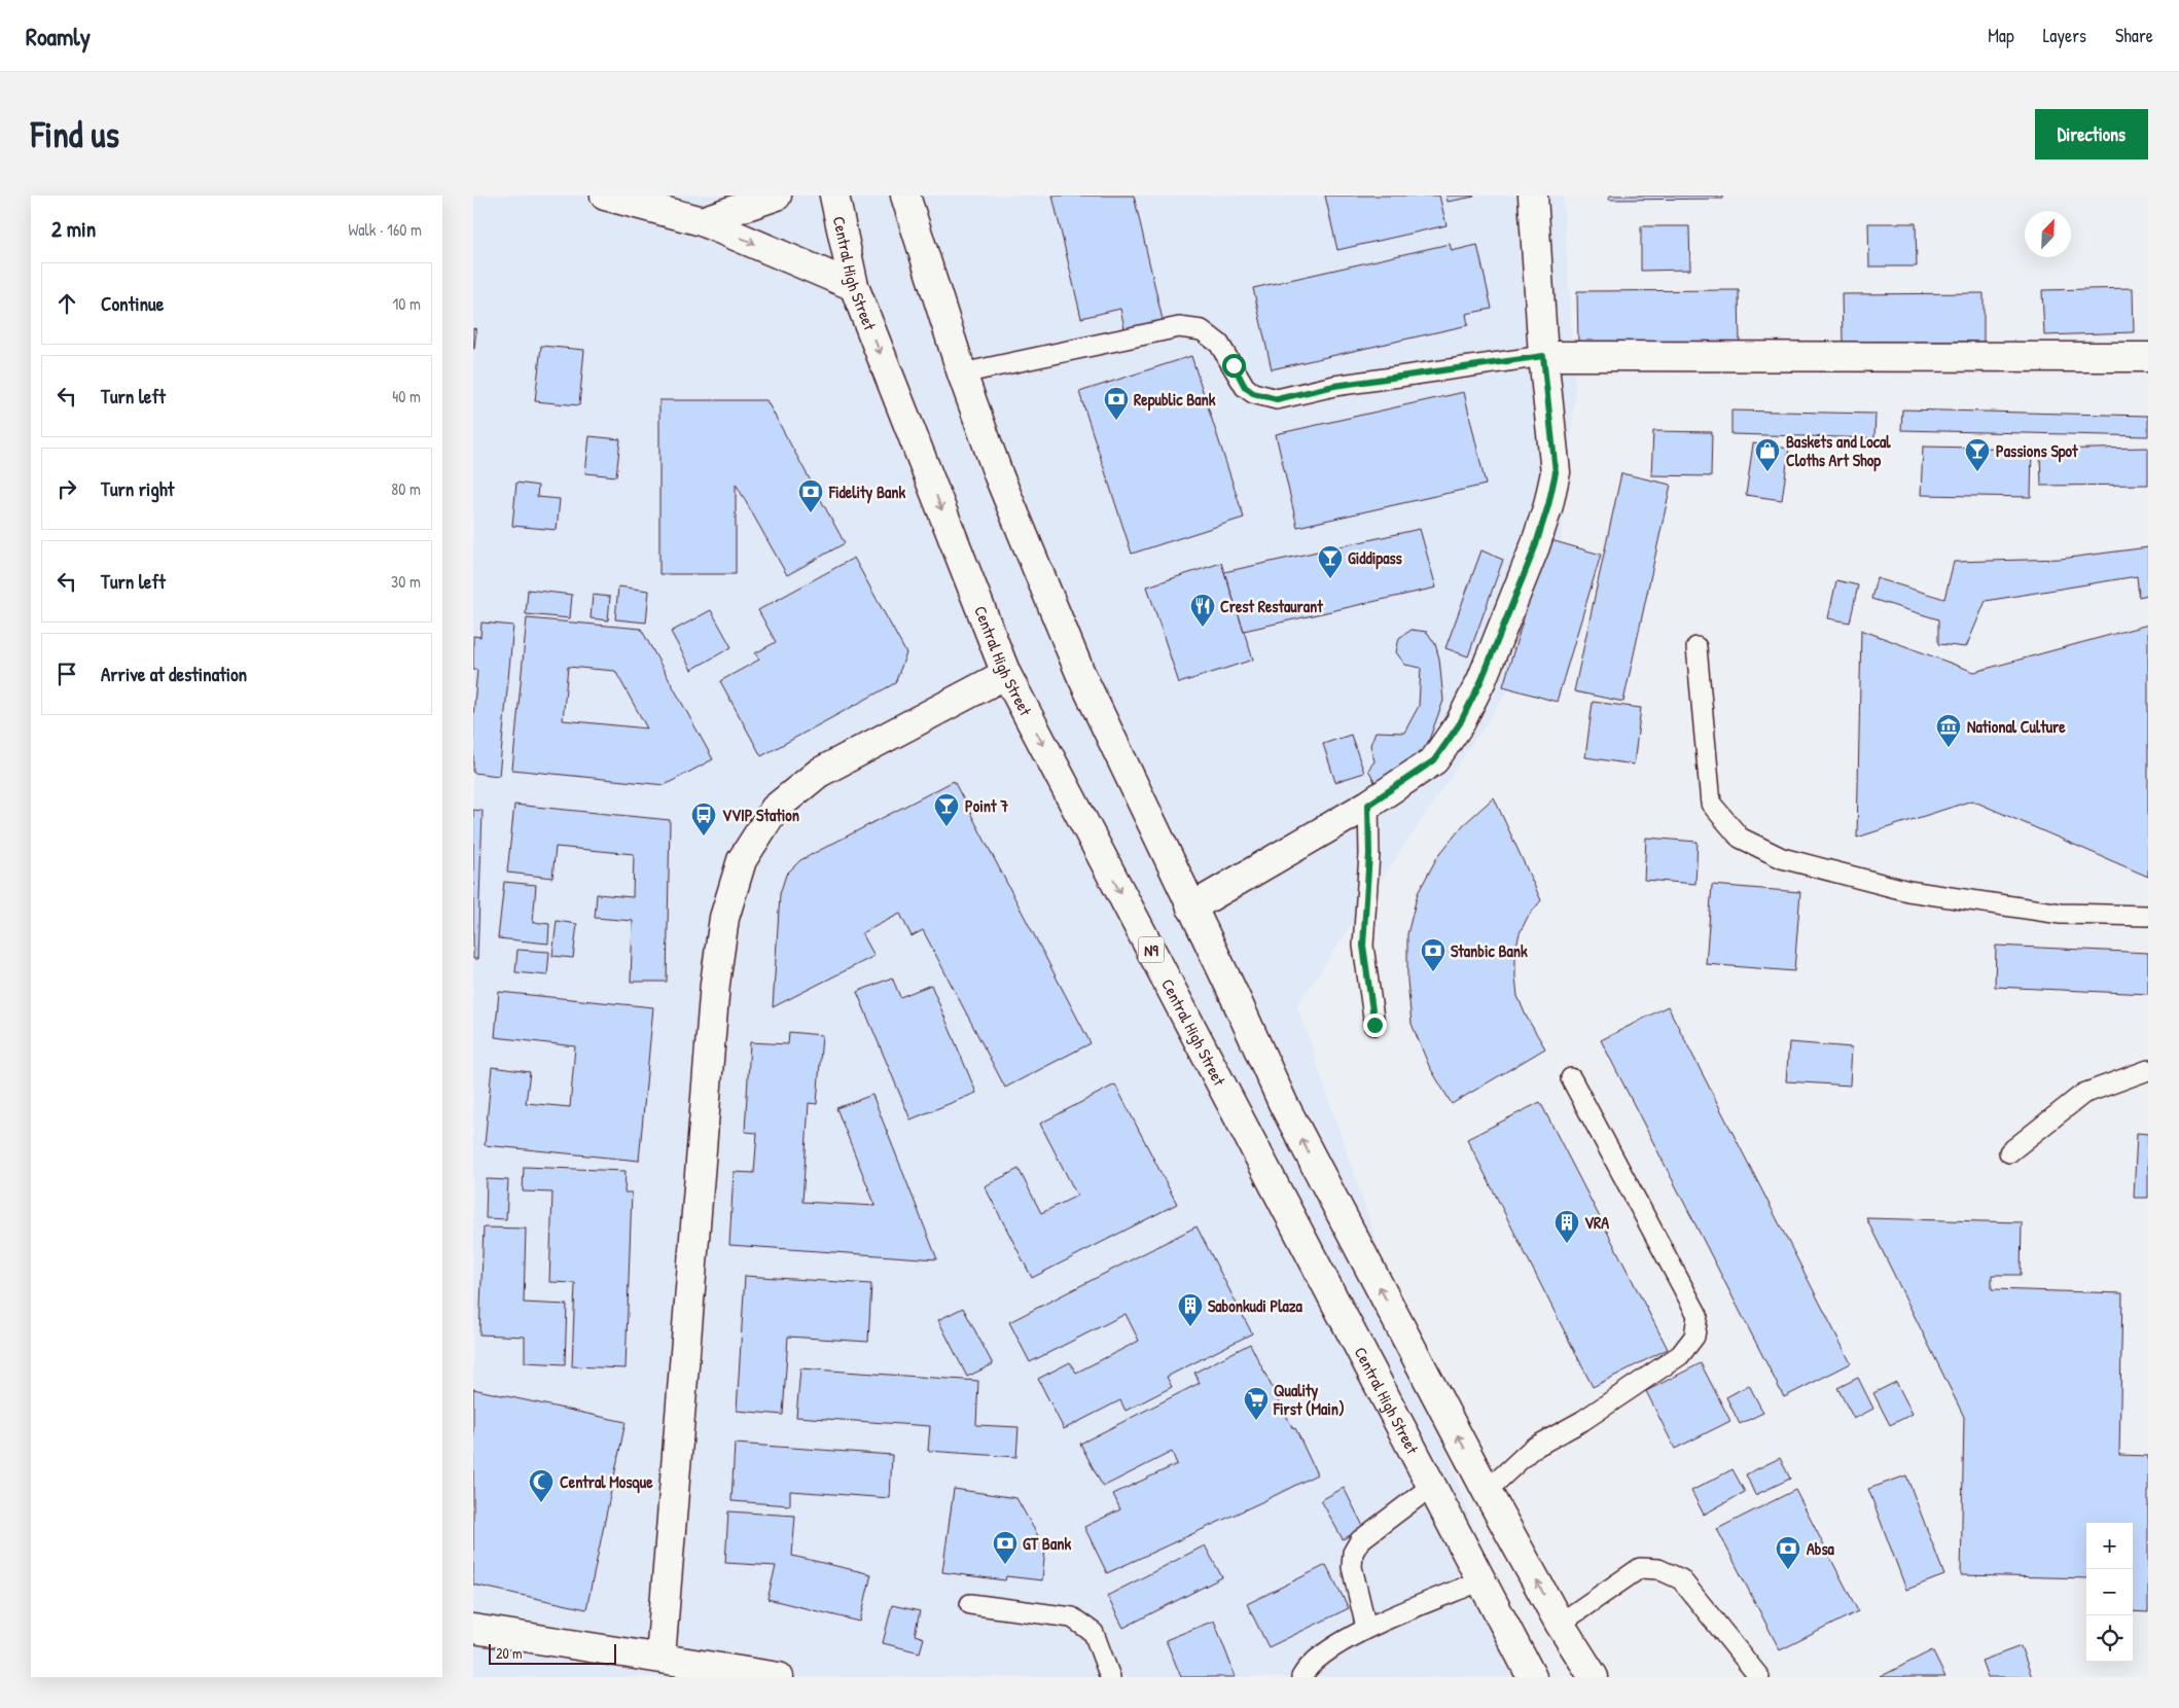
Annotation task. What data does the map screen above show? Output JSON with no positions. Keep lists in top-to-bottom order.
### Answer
{
  "streets": {
    "main road": ["Central High Street", "N9"]
  },
  "places": {
    "bank": [
      "Republic Bank",
      "Fidelity Bank",
      "Stanbic Bank",
      "GT Bank",
      "Absa"
    ],
    "shop": ["Baskets and Local Cloths Art Shop"],
    "bar": ["Passions Spot", "Giddipass", "Point 7"],
    "restaurant": ["Crest Restaurant"],
    "museum": ["National Culture"],
    "bus stop": ["VVIP Station"],
    "building": ["VRA", "Sabonkudi Plaza"],
    "supermarket": ["Quality First (Main)"],
    "mosque": ["Central Mosque"]
  },
  "scale_bar": "20 m",
  "north": "top right",
  "page": {
    "header": "Roamly",
    "nav": ["Map", "Layers", "Share"],
    "buttons": "Directions",
    "title": "Find us",
    "heading": ["2 min", "Walk · 160 m"],
    "list": [
      ["Continue", "10 m"],
      ["Turn left", "40 m"],
      ["Turn right", "80 m"],
      ["Turn left", "30 m"],
      "Arrive at destination"
    ],
    "map_buttons": ["+", "−"],
    "scale": "20 m"
  }
}
